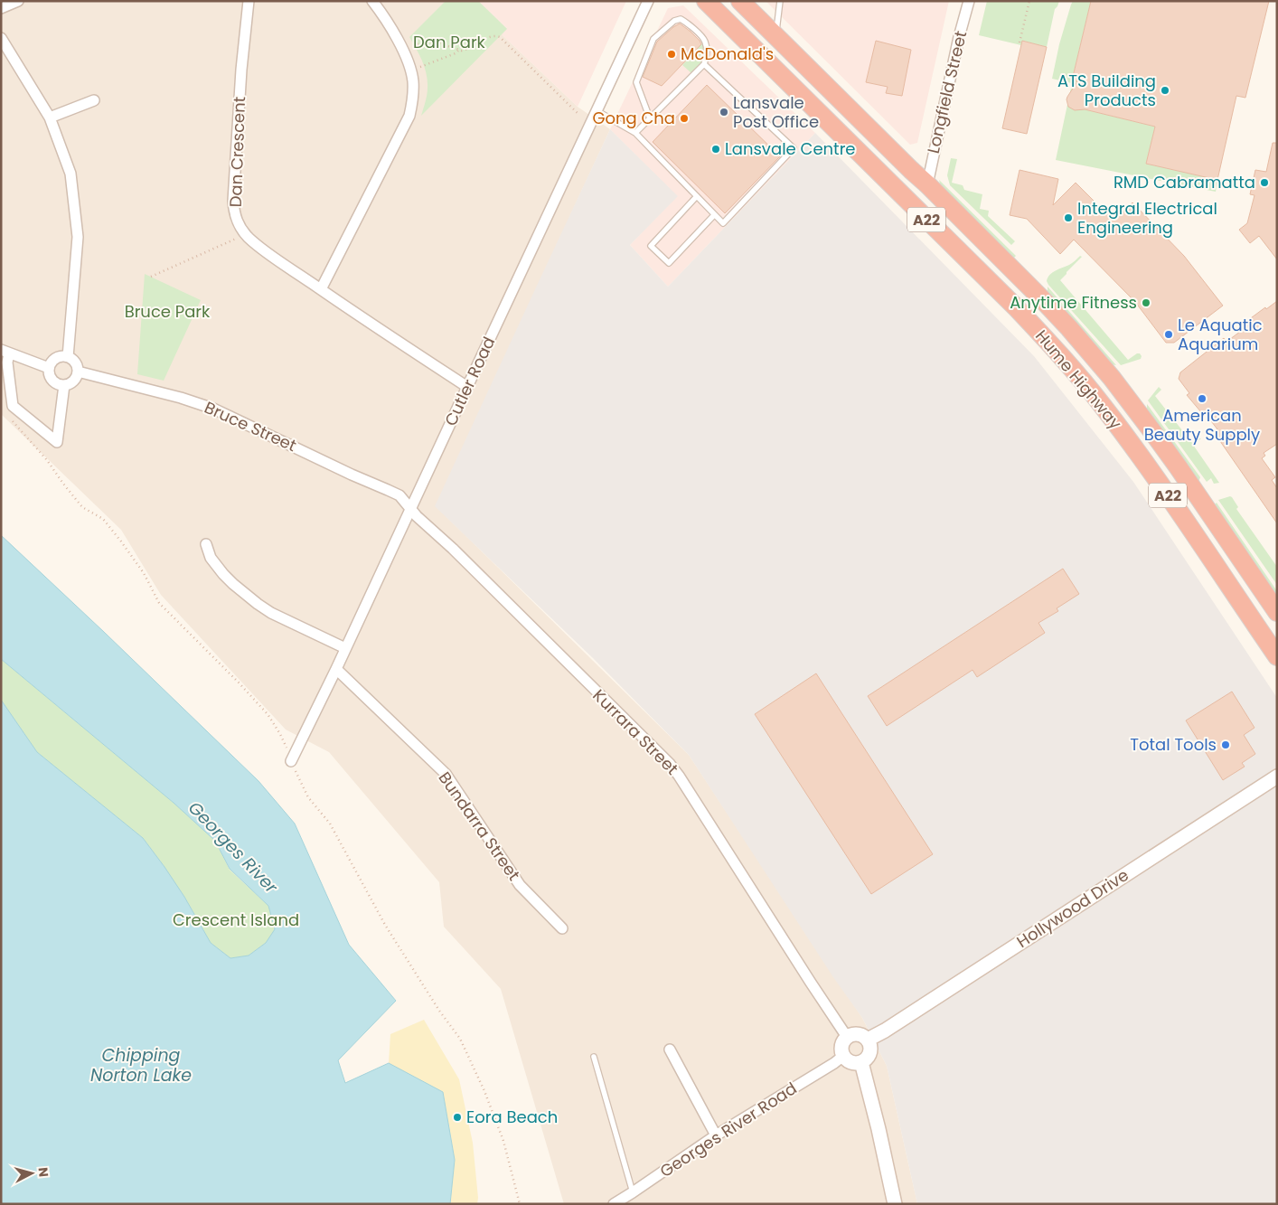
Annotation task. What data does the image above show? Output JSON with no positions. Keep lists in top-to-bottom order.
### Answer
{
  "streets": {
    "highway": ["A22", "Hume Highway"],
    "street": [
      "Longfield Street",
      "Dan Crescent",
      "Cutler Road",
      "Bruce Street",
      "Kurrara Street",
      "Bundarra Street",
      "Hollywood Drive",
      "Georges River Road"
    ]
  },
  "crossings": [
    ["Longfield Street", "Hume Highway"],
    ["Dan Crescent", "Cutler Road"],
    ["Cutler Road", "Bruce Street"],
    ["Cutler Road", "Kurrara Street"],
    ["Cutler Road", "Bundarra Street"],
    ["Bruce Street", "Kurrara Street"],
    ["Kurrara Street", "Hollywood Drive"],
    ["Kurrara Street", "Georges River Road"],
    ["Hollywood Drive", "Georges River Road"]
  ],
  "water": ["Georges River", "Chipping Norton Lake"],
  "parks": ["Dan Park", "Bruce Park", "Crescent Island"],
  "places": [
    "McDonald's",
    "ATS Building Products",
    "Lansvale Post Office",
    "Gong Cha",
    "Lansvale Centre",
    "RMD Cabramatta",
    "Integral Electrical Engineering",
    "Anytime Fitness",
    "Le Aquatic Aquarium",
    "American Beauty Supply",
    "Total Tools",
    "Eora Beach"
  ],
  "north": "right"
}
